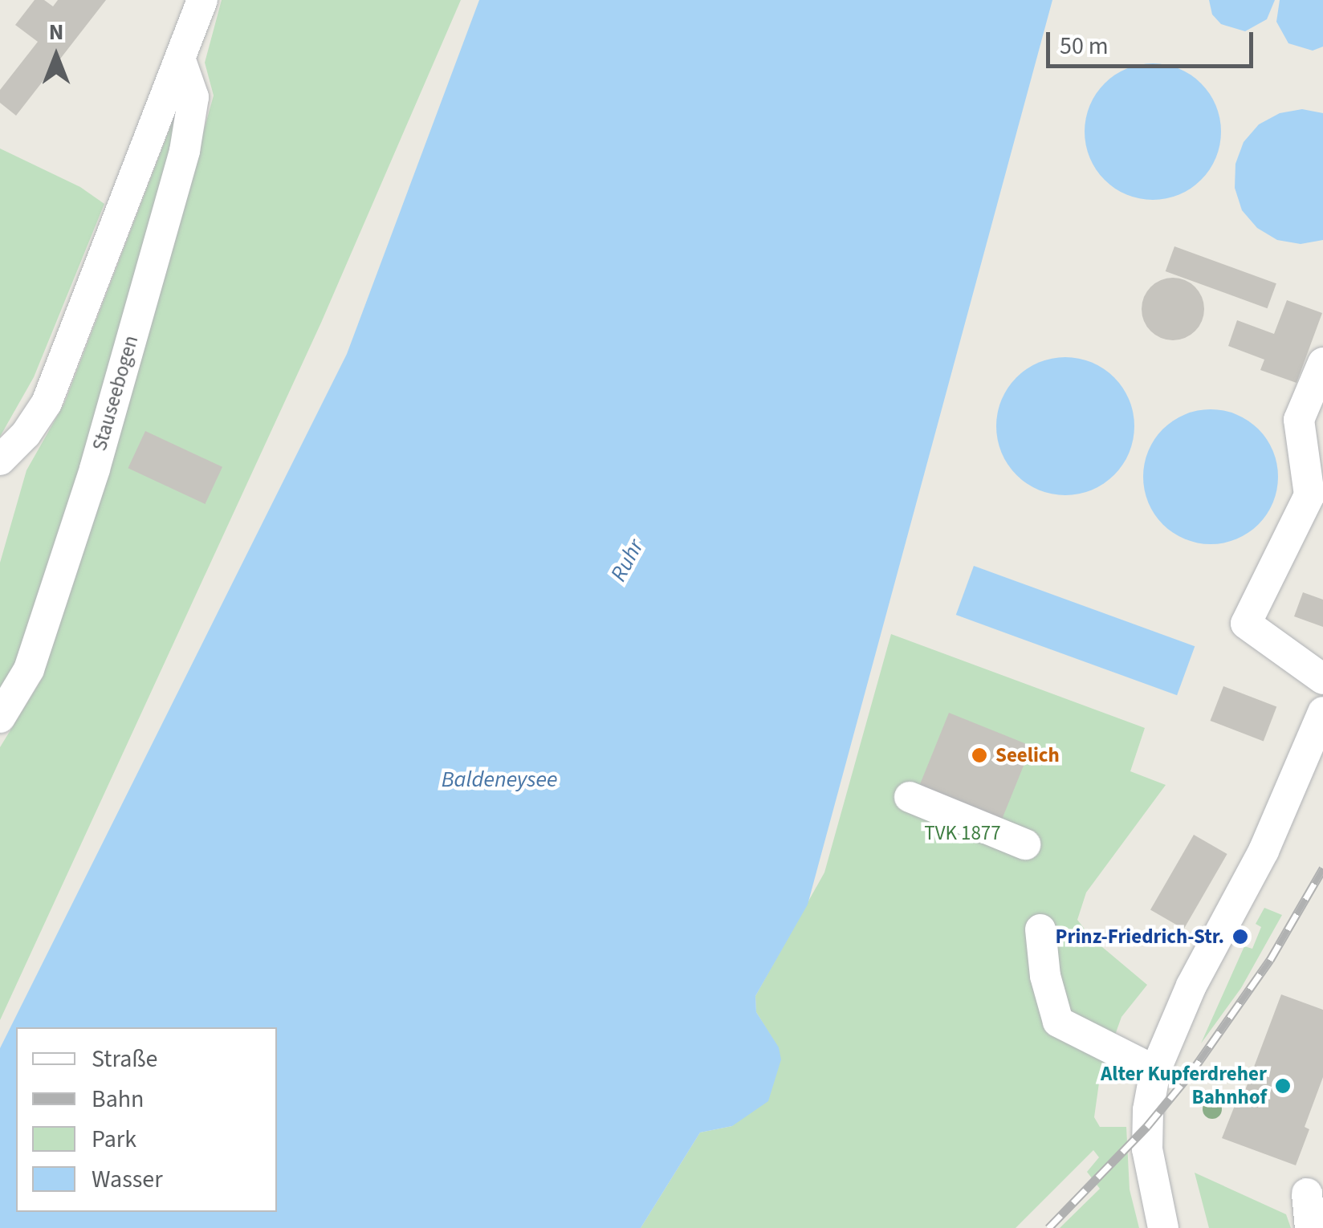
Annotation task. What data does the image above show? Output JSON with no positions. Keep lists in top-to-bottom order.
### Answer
{
  "streets": {
    "street": ["Stauseebogen"]
  },
  "water": ["Ruhr", "Baldeneysee"],
  "parks": ["TVK 1877"],
  "places": ["Seelich", "Prinz-Friedrich-Str.", "Alter Kupferdreher Bahnhof"],
  "legend": [
    "Straße",
    "Bahn",
    "Park",
    "Wasser"
  ],
  "scale_bar": "50 m",
  "north": "top"
}
